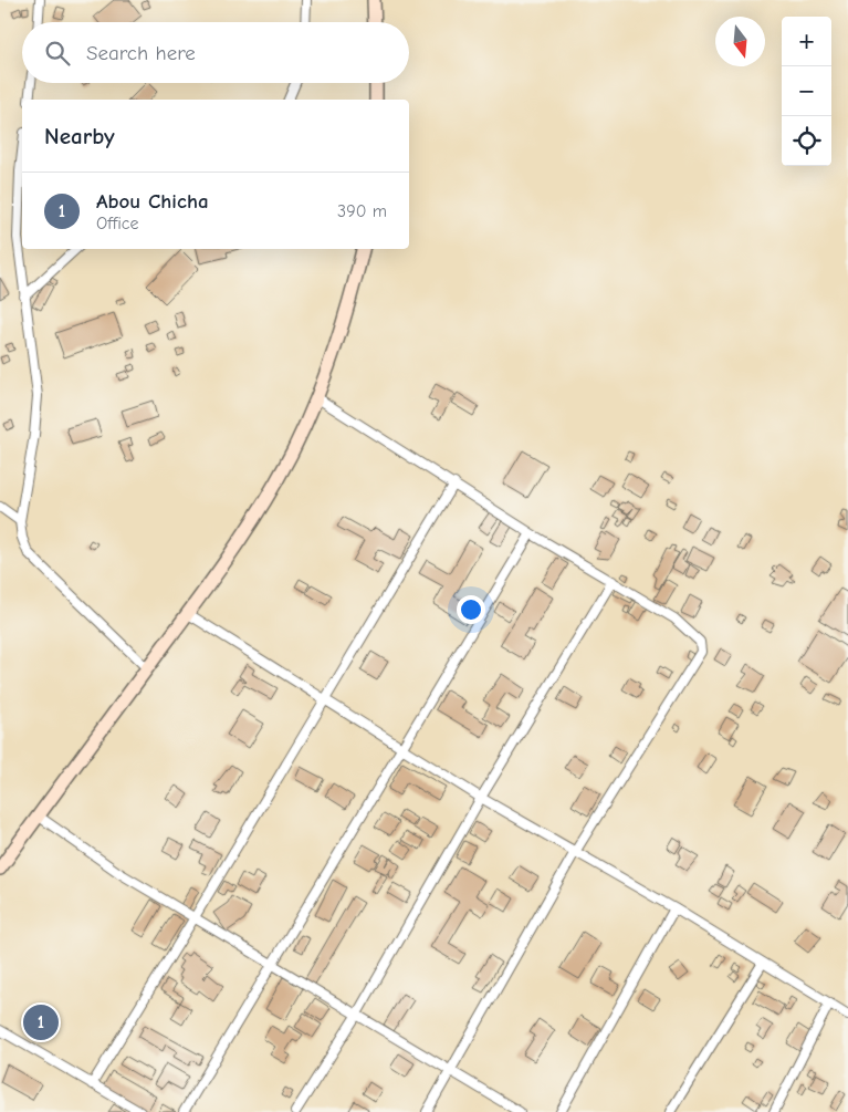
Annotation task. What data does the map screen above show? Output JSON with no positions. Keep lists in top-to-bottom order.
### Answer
{
  "north": "bottom",
  "page": {
    "map_buttons": ["+", "−"],
    "search": "Search here",
    "heading": "Nearby",
    "list": [
      {
        "mark": "1",
        "name": "Abou Chicha",
        "note": "Office",
        "value": "390 m"
      }
    ],
    "pins": "1"
  }
}
